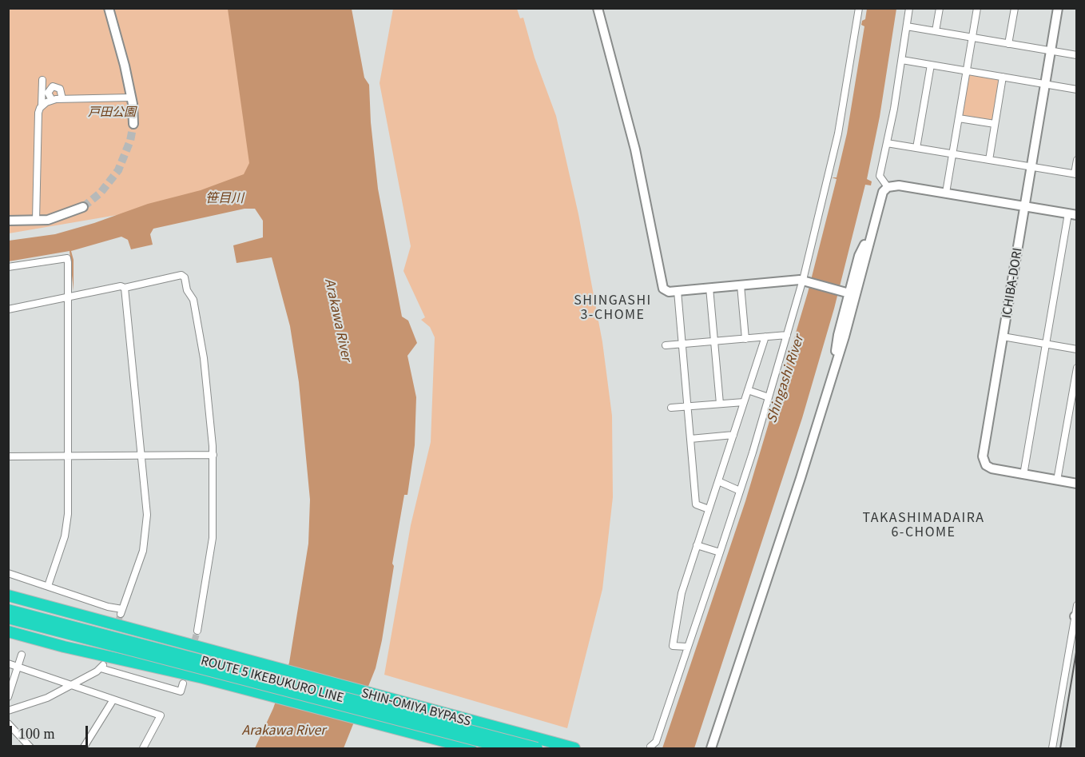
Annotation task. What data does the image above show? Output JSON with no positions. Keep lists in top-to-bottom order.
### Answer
{
  "streets": {
    "highway": ["ROUTE 5 IKEBUKURO LINE", "SHIN-OMIYA BYPASS"],
    "street": ["ICHIBA-DORI"]
  },
  "districts": ["SHINGASHI 3-CHOME", "TAKASHIMADAIRA 6-CHOME"],
  "water": ["笹目川", "Arakawa River", "Shingashi River"],
  "parks": ["戸田公園"],
  "scale_bar": "100 m"
}
